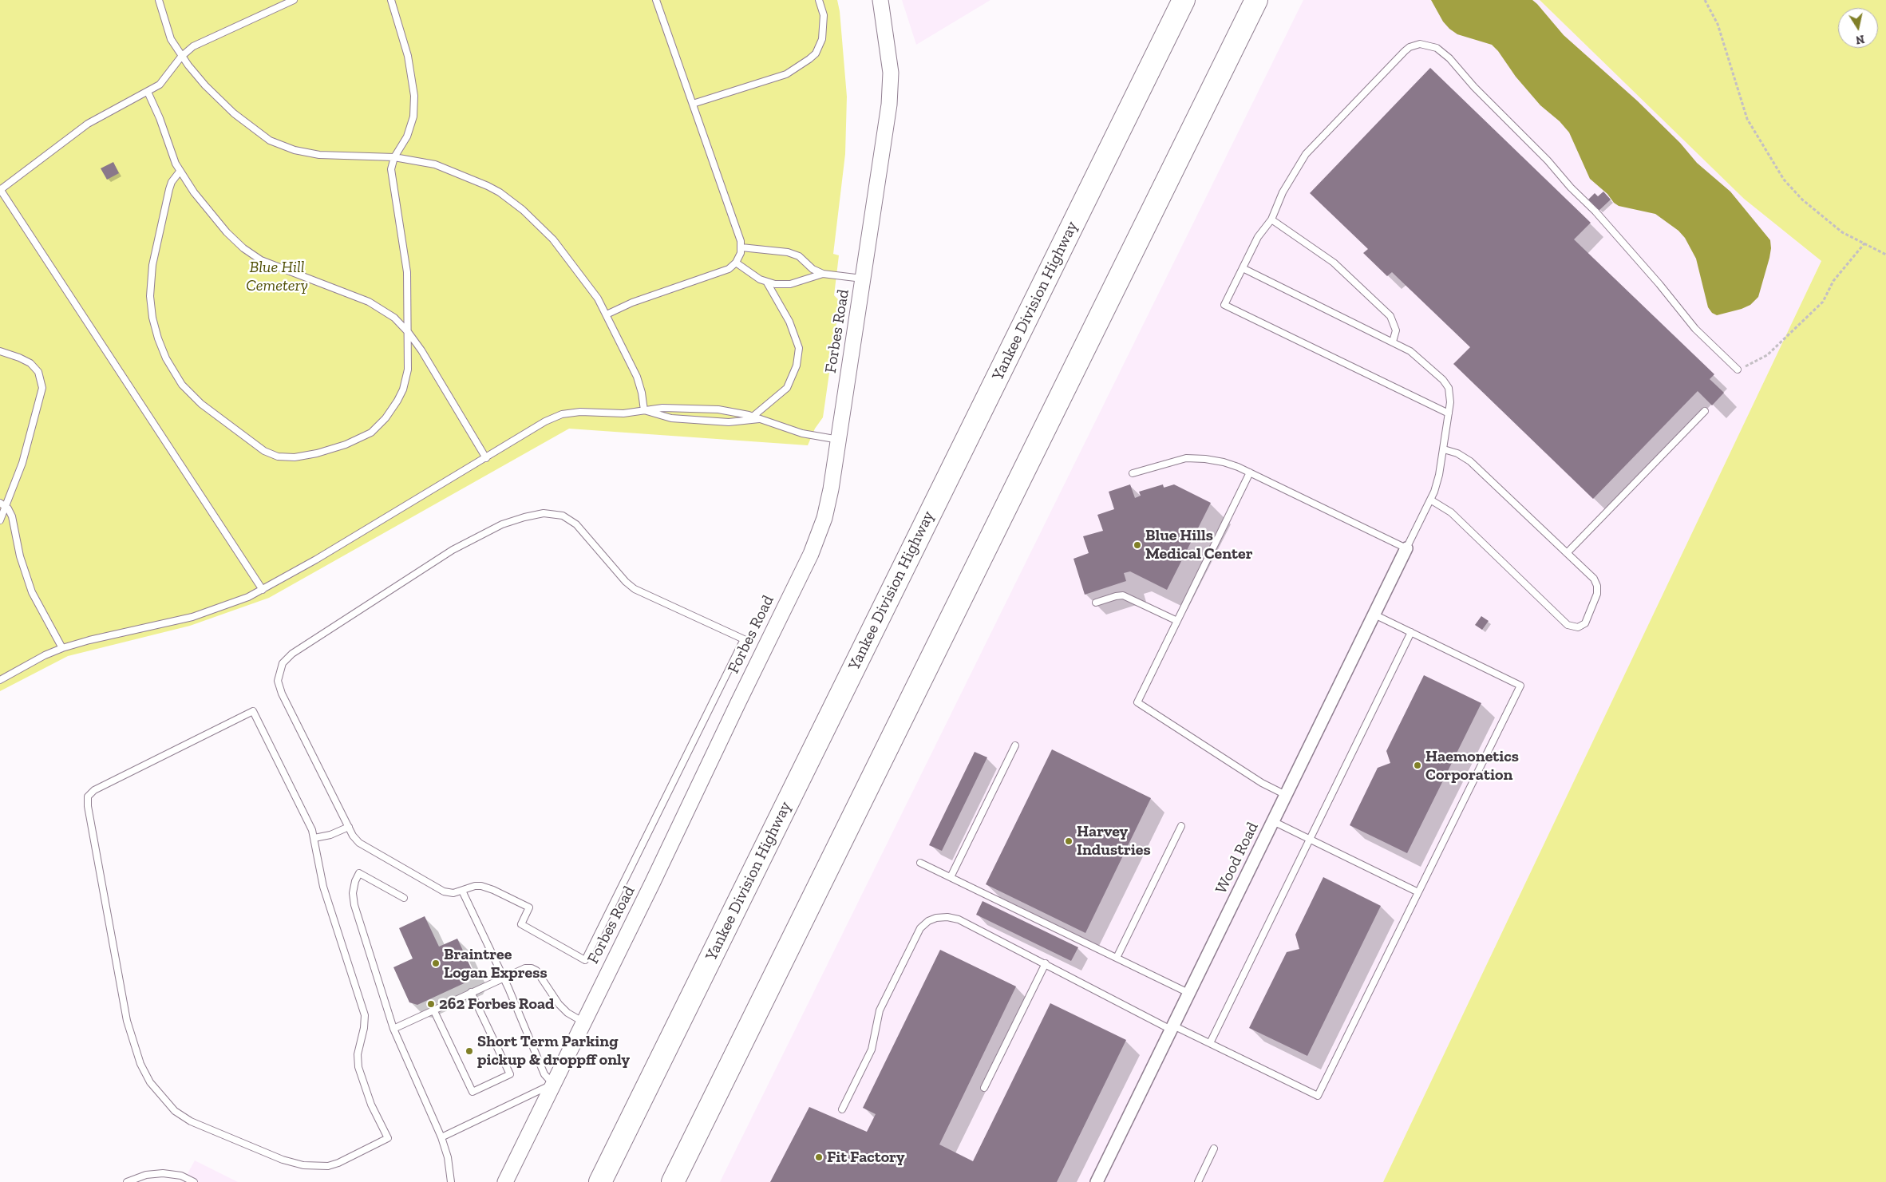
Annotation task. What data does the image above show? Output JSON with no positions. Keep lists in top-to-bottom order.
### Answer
{
  "streets": {
    "highway": ["Yankee Division Highway"],
    "street": ["Forbes Road", "Wood Road"]
  },
  "parks": ["Blue Hill Cemetery"],
  "places": [
    "Blue Hills Medical Center",
    "Haemonetics Corporation",
    "Harvey Industries",
    "Braintree Logan Express",
    "262 Forbes Road",
    "Short Term Parking pickup & droppff only",
    "Fit Factory"
  ],
  "north": "bottom"
}
